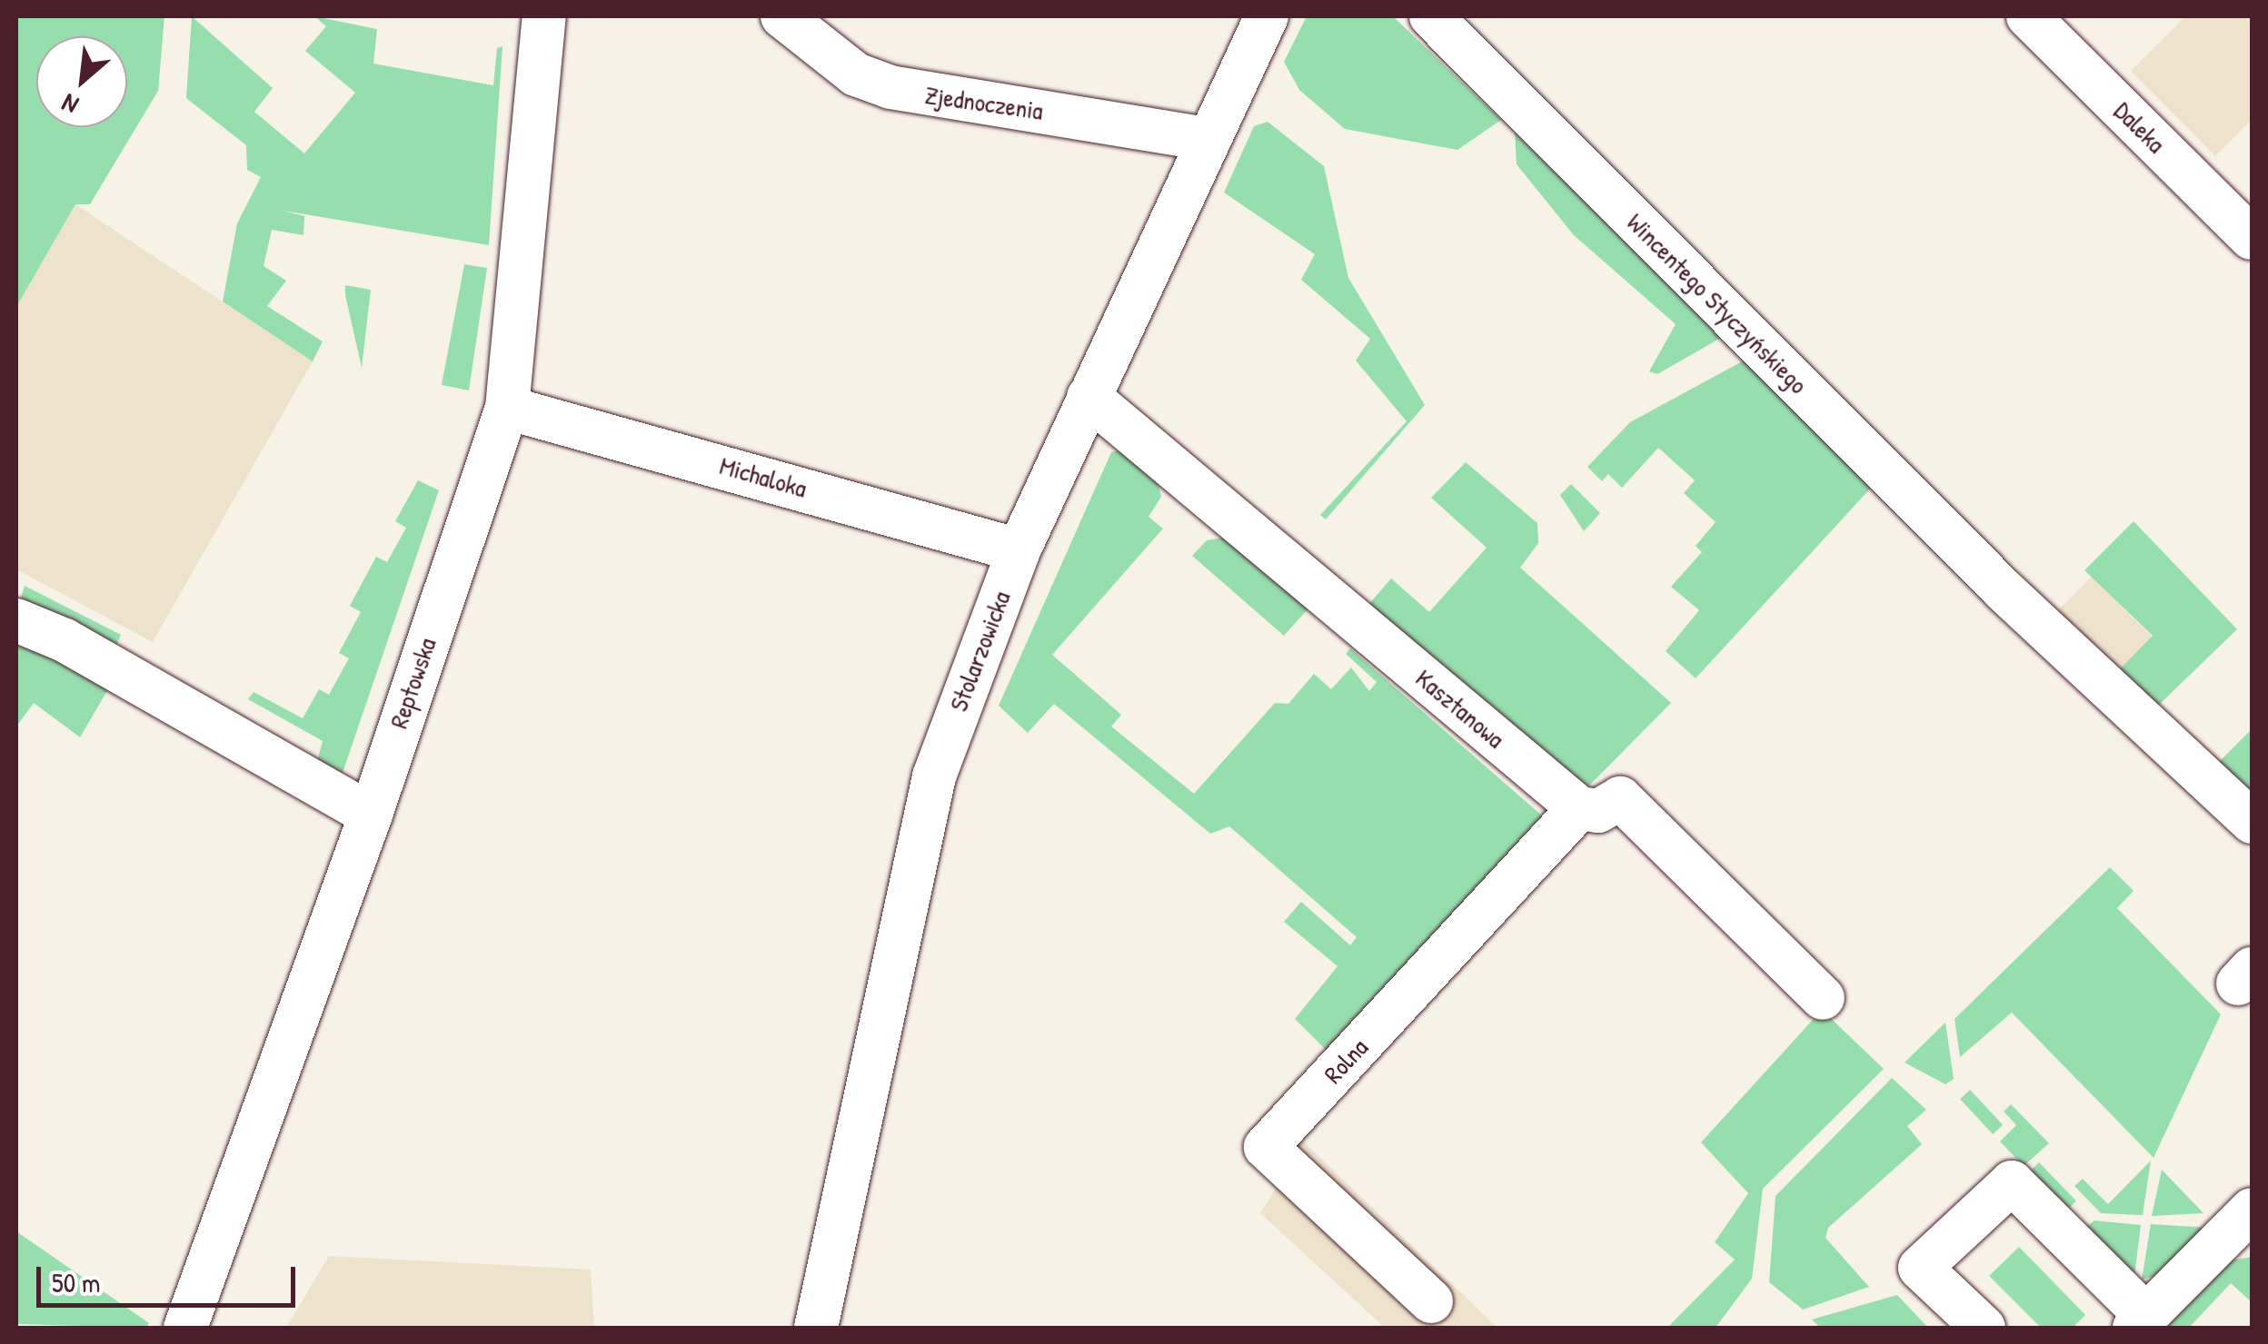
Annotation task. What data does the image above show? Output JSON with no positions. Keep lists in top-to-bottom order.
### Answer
{
  "streets": {
    "street": [
      "Zjednoczenia",
      "Daleka",
      "Wincentego Styczyńskiego",
      "Michaloka",
      "Stolarzowicka",
      "Reptowska",
      "Kasztanowa",
      "Rolna"
    ]
  },
  "crossings": [
    ["Zjednoczenia", "Stolarzowicka"],
    ["Michaloka", "Stolarzowicka"],
    ["Michaloka", "Reptowska"],
    ["Stolarzowicka", "Kasztanowa"],
    ["Kasztanowa", "Rolna"]
  ],
  "scale_bar": "50 m",
  "north": "bottom left"
}
